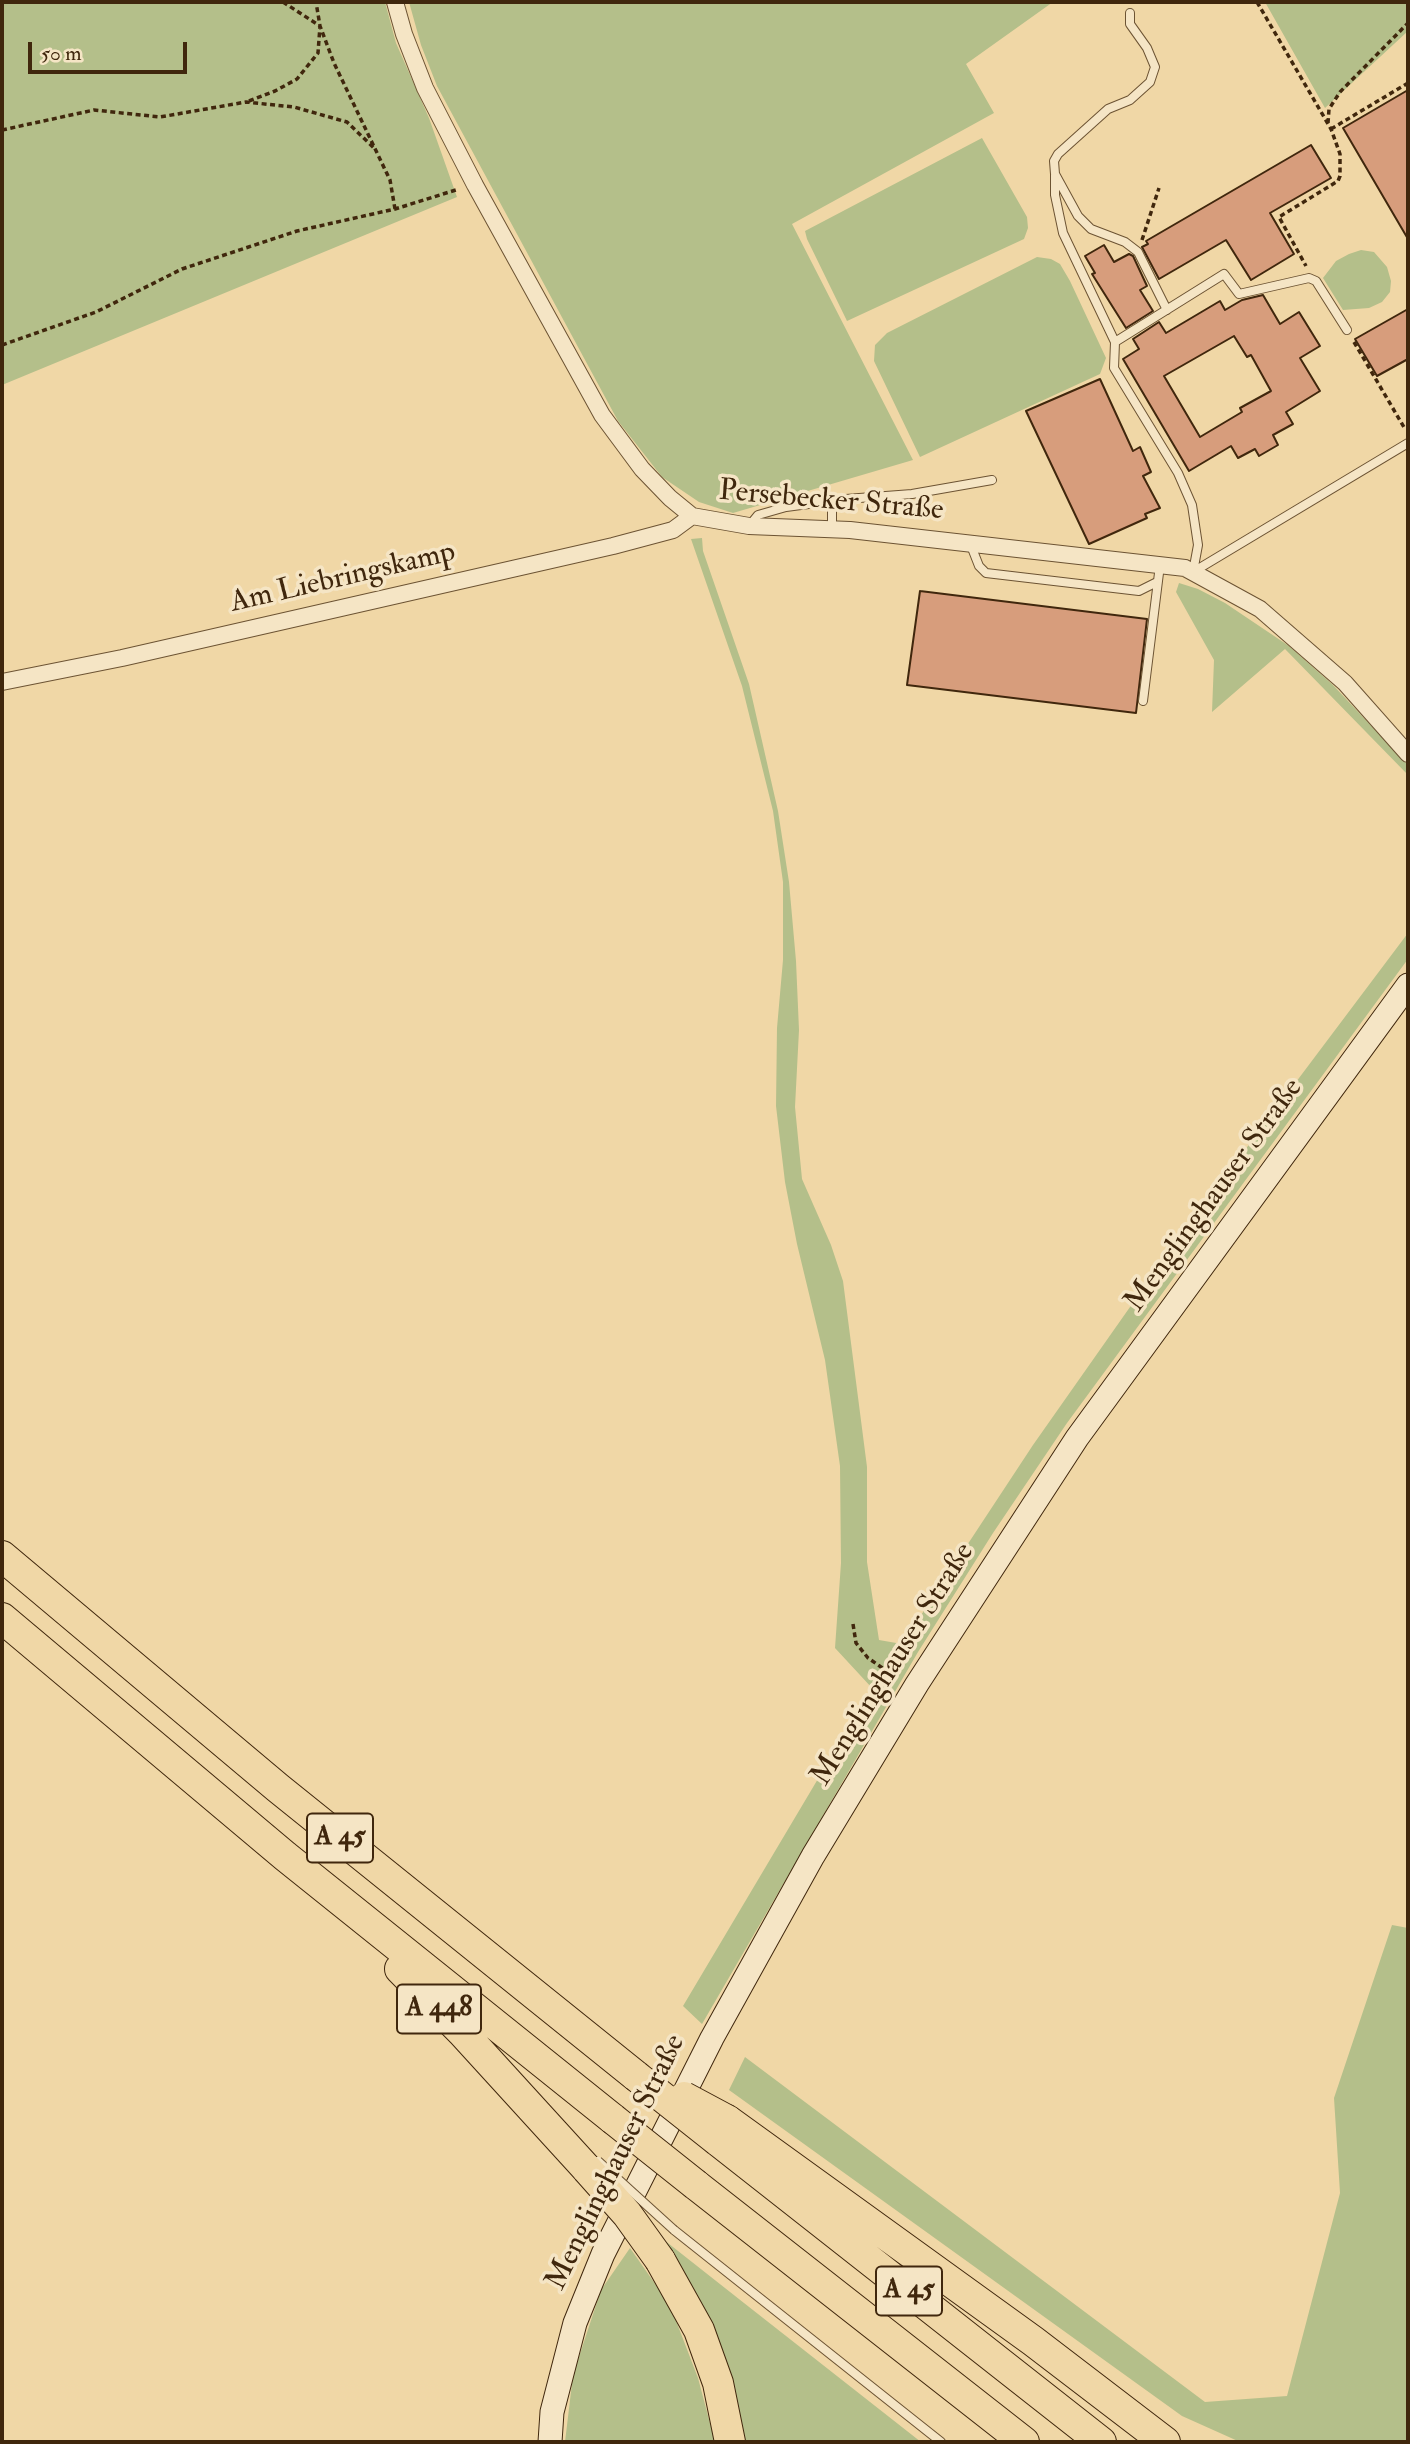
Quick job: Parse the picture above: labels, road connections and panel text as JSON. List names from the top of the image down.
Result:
{
  "streets": {
    "highway": ["A 45", "A 448"],
    "street": ["Persebecker Straße", "Am Liebringskamp", "Menglinghauser Straße"]
  },
  "crossings": [
    ["Persebecker Straße", "Am Liebringskamp"],
    ["A 45", "A 448"]
  ],
  "scale_bar": "50 m"
}
